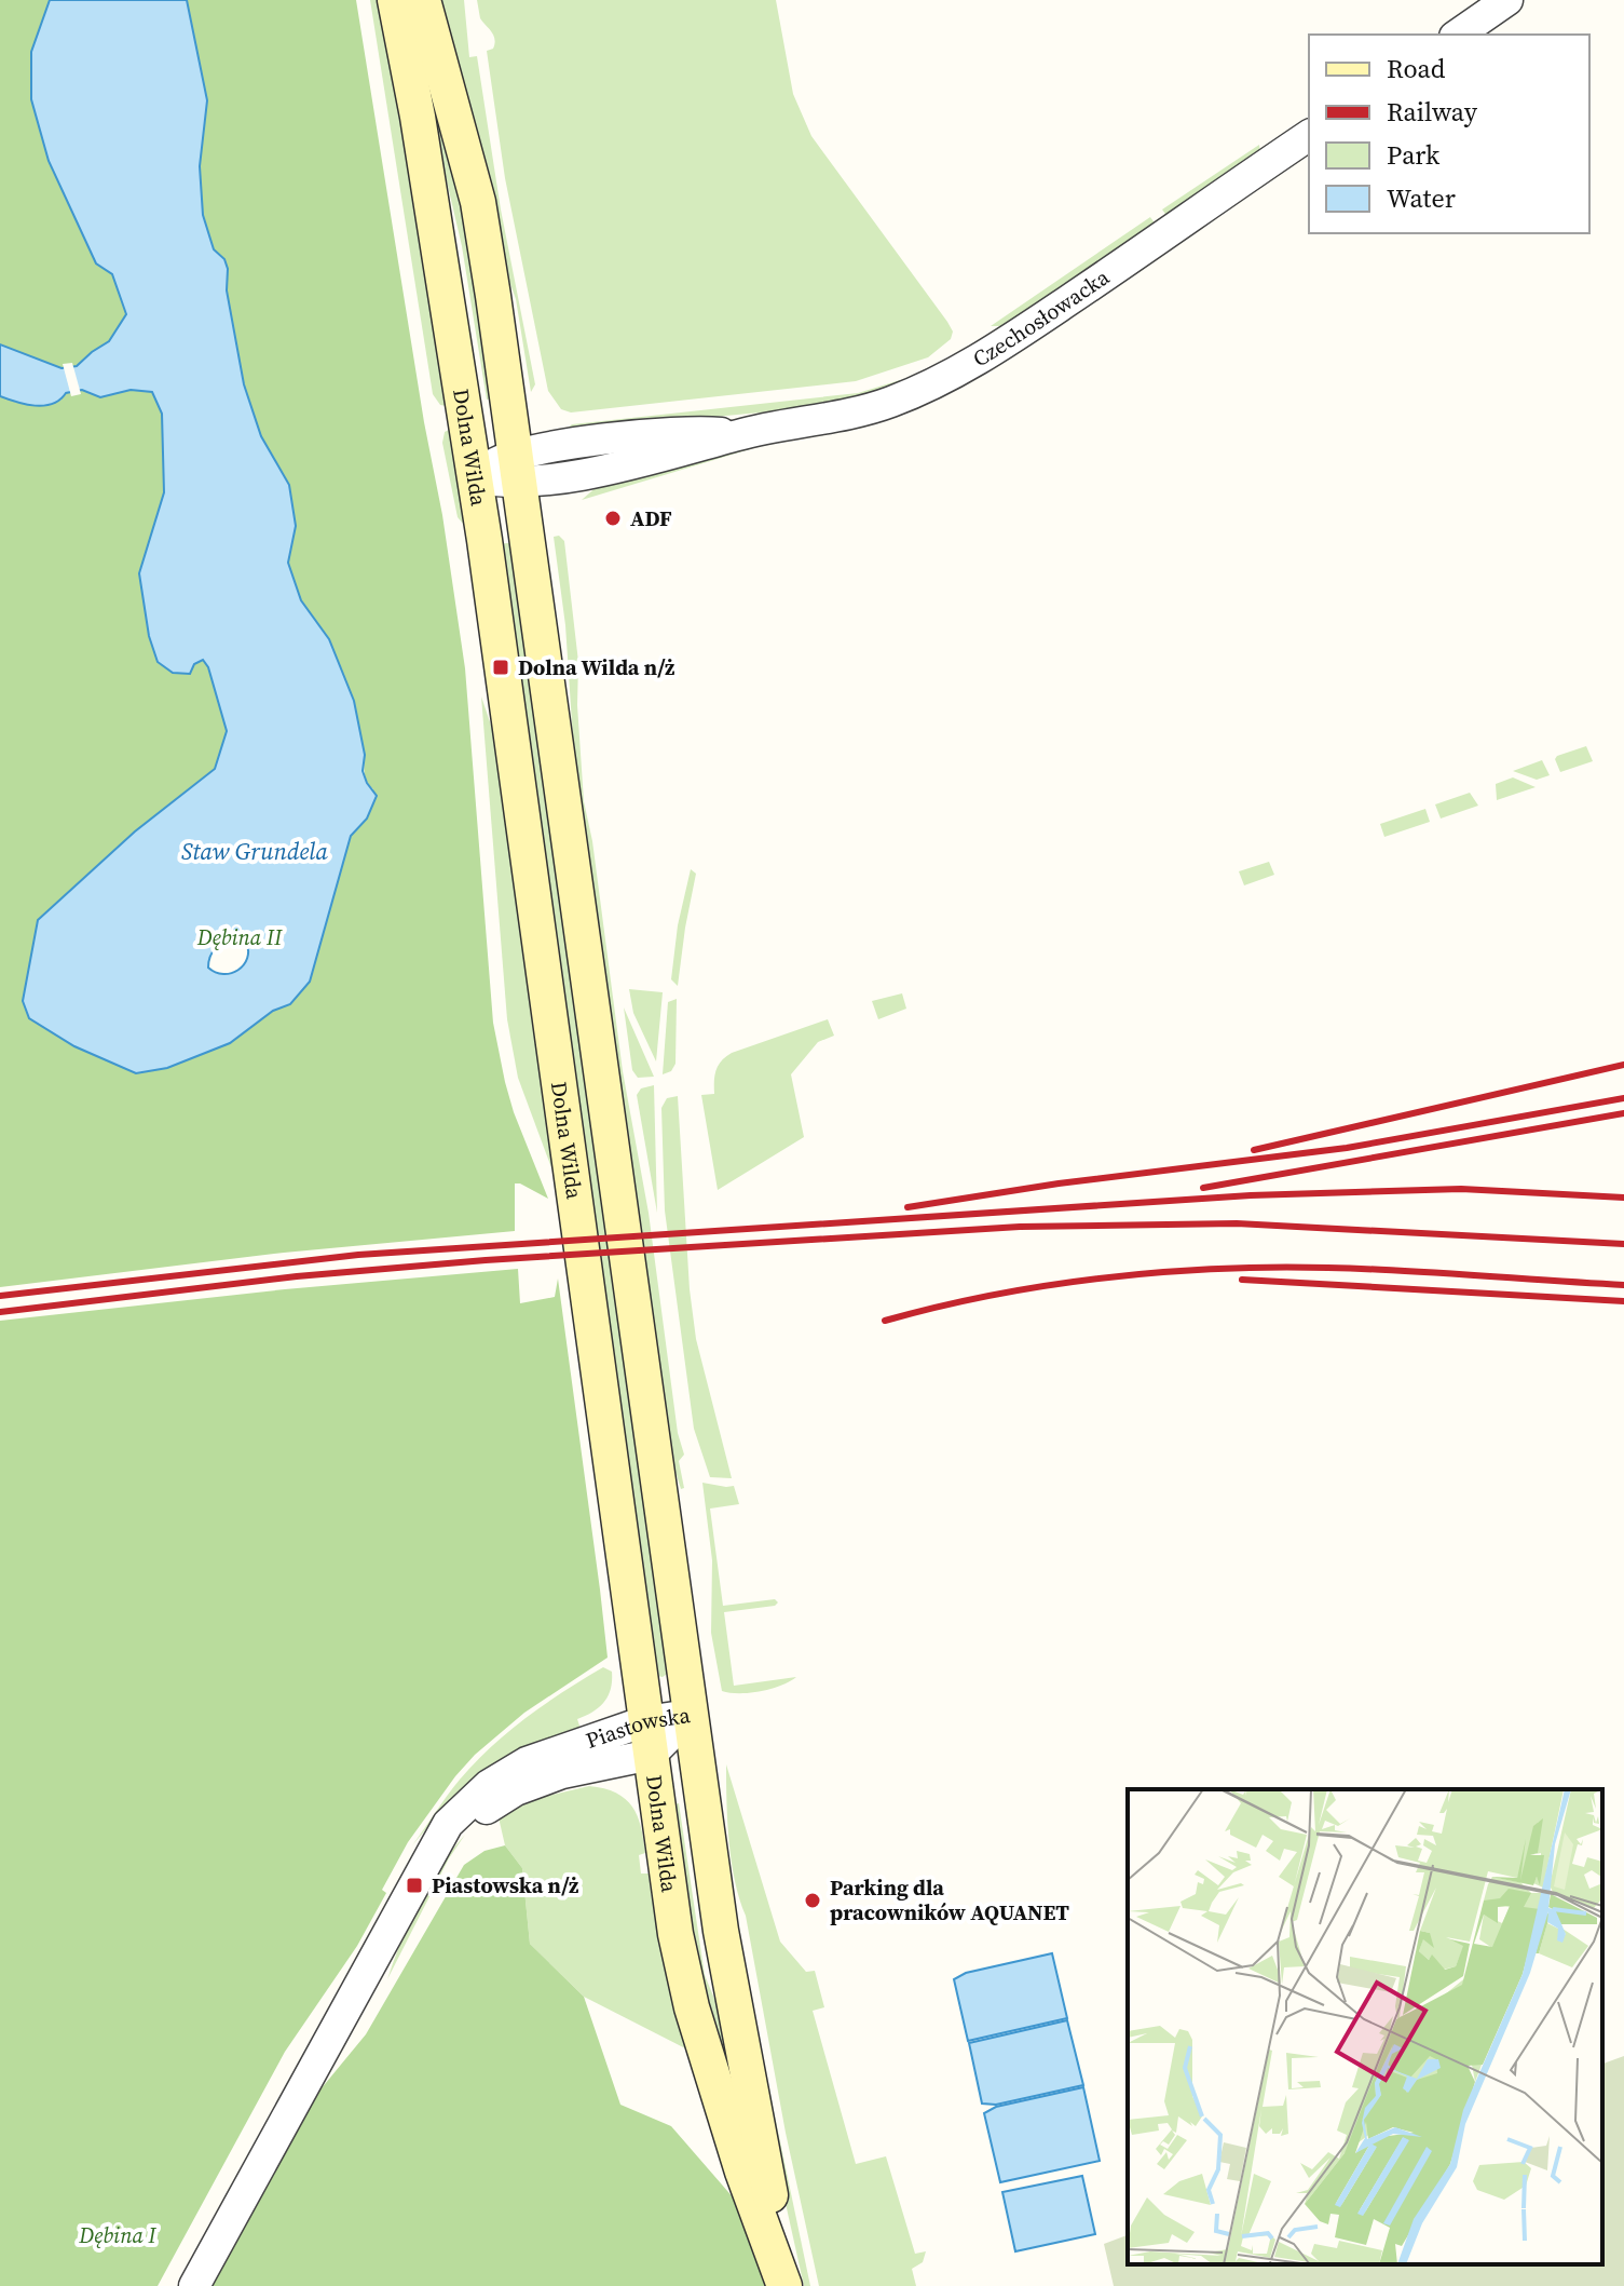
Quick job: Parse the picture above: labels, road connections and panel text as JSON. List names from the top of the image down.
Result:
{
  "streets": {
    "main road": ["Dolna Wilda"],
    "street": ["Czechosłowacka", "Piastowska"]
  },
  "crossings": [
    ["Czechosłowacka", "Dolna Wilda"],
    ["Dolna Wilda", "Piastowska"]
  ],
  "water": ["Staw Grundela"],
  "parks": ["Dębina II", "Dębina I"],
  "places": {
    "other": ["ADF", "Parking dla pracowników AQUANET"],
    "transit": ["Dolna Wilda n/ż", "Piastowska n/ż"]
  },
  "legend": [
    "Road",
    "Railway",
    "Park",
    "Water"
  ]
}
